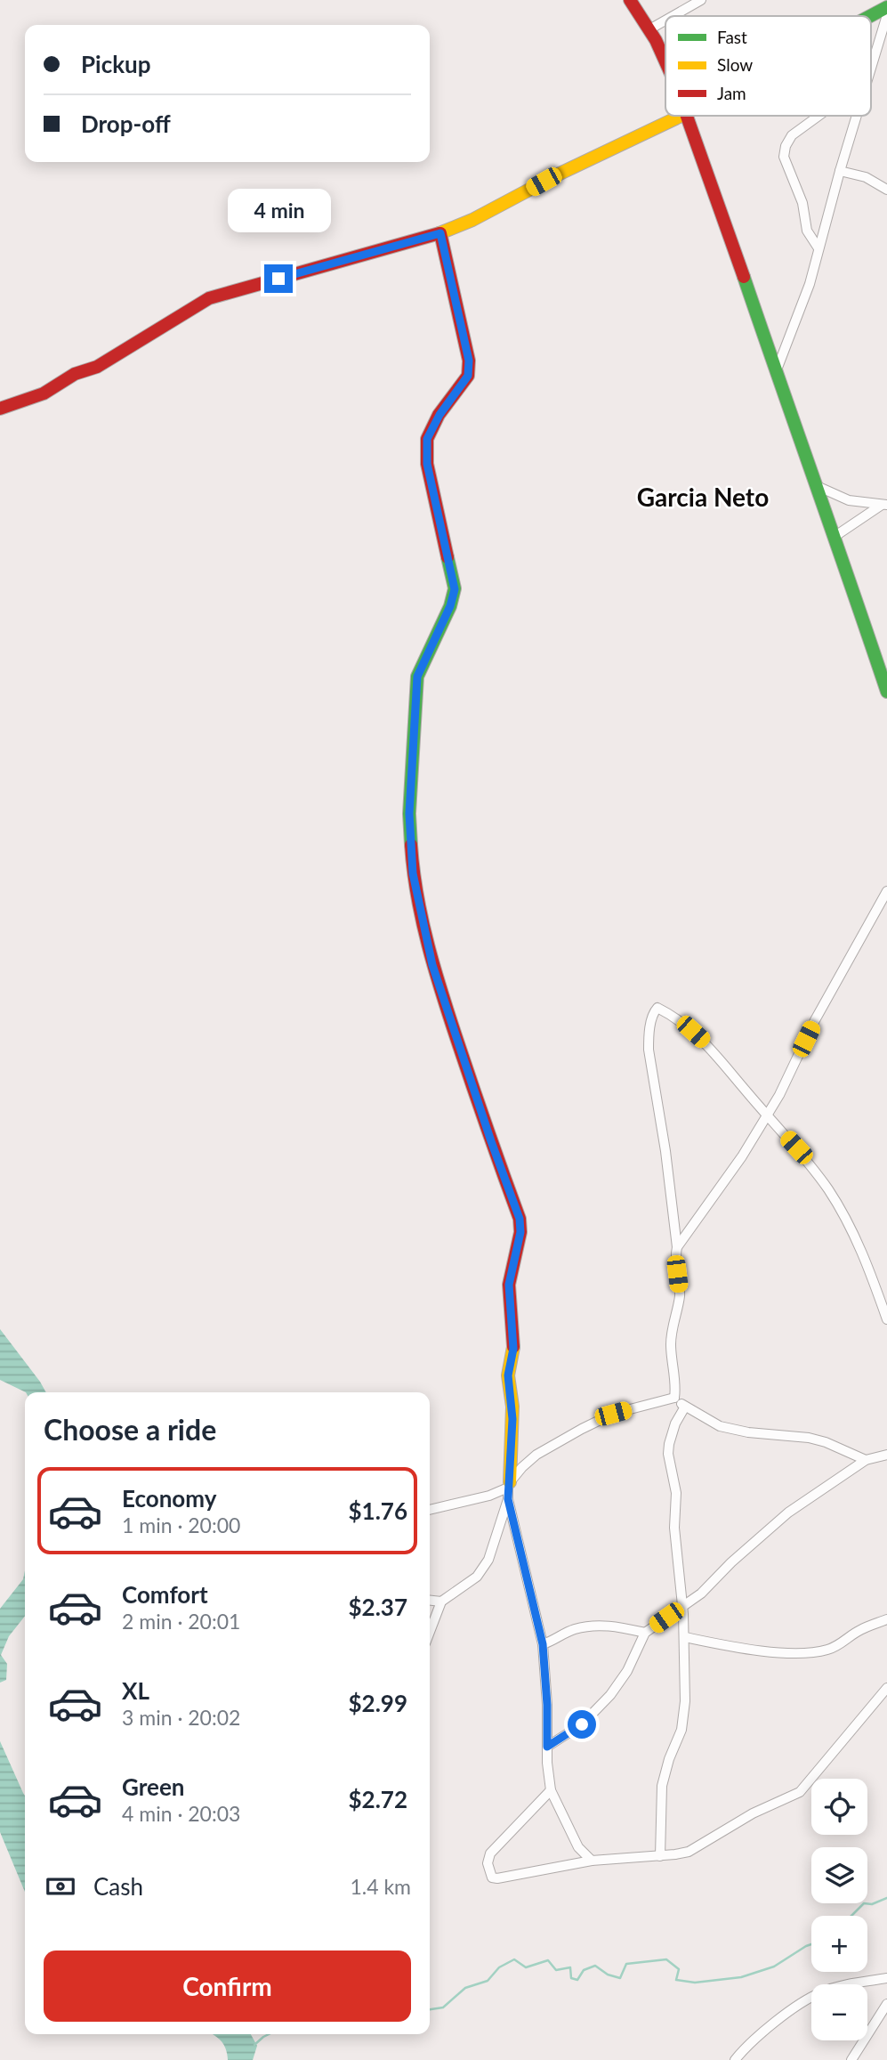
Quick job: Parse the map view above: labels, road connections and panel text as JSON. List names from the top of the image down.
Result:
{
  "districts": ["Garcia Neto"],
  "legend": ["Fast", "Slow", "Jam"],
  "page": {
    "banner": ["Pickup", "Drop-off"],
    "bubble": "4 min",
    "heading": "Choose a ride",
    "list": [
      {
        "name": "Economy",
        "note": "1 min · 20:00",
        "value": "$1.76"
      },
      {
        "name": "Comfort",
        "note": "2 min · 20:01",
        "value": "$2.37"
      },
      {
        "name": "XL",
        "note": "3 min · 20:02",
        "value": "$2.99"
      },
      {
        "name": "Green",
        "note": "4 min · 20:03",
        "value": "$2.72"
      }
    ],
    "map_buttons": ["+", "−"],
    "pay": ["Cash", "1.4 km"],
    "buttons": "Confirm"
  }
}
